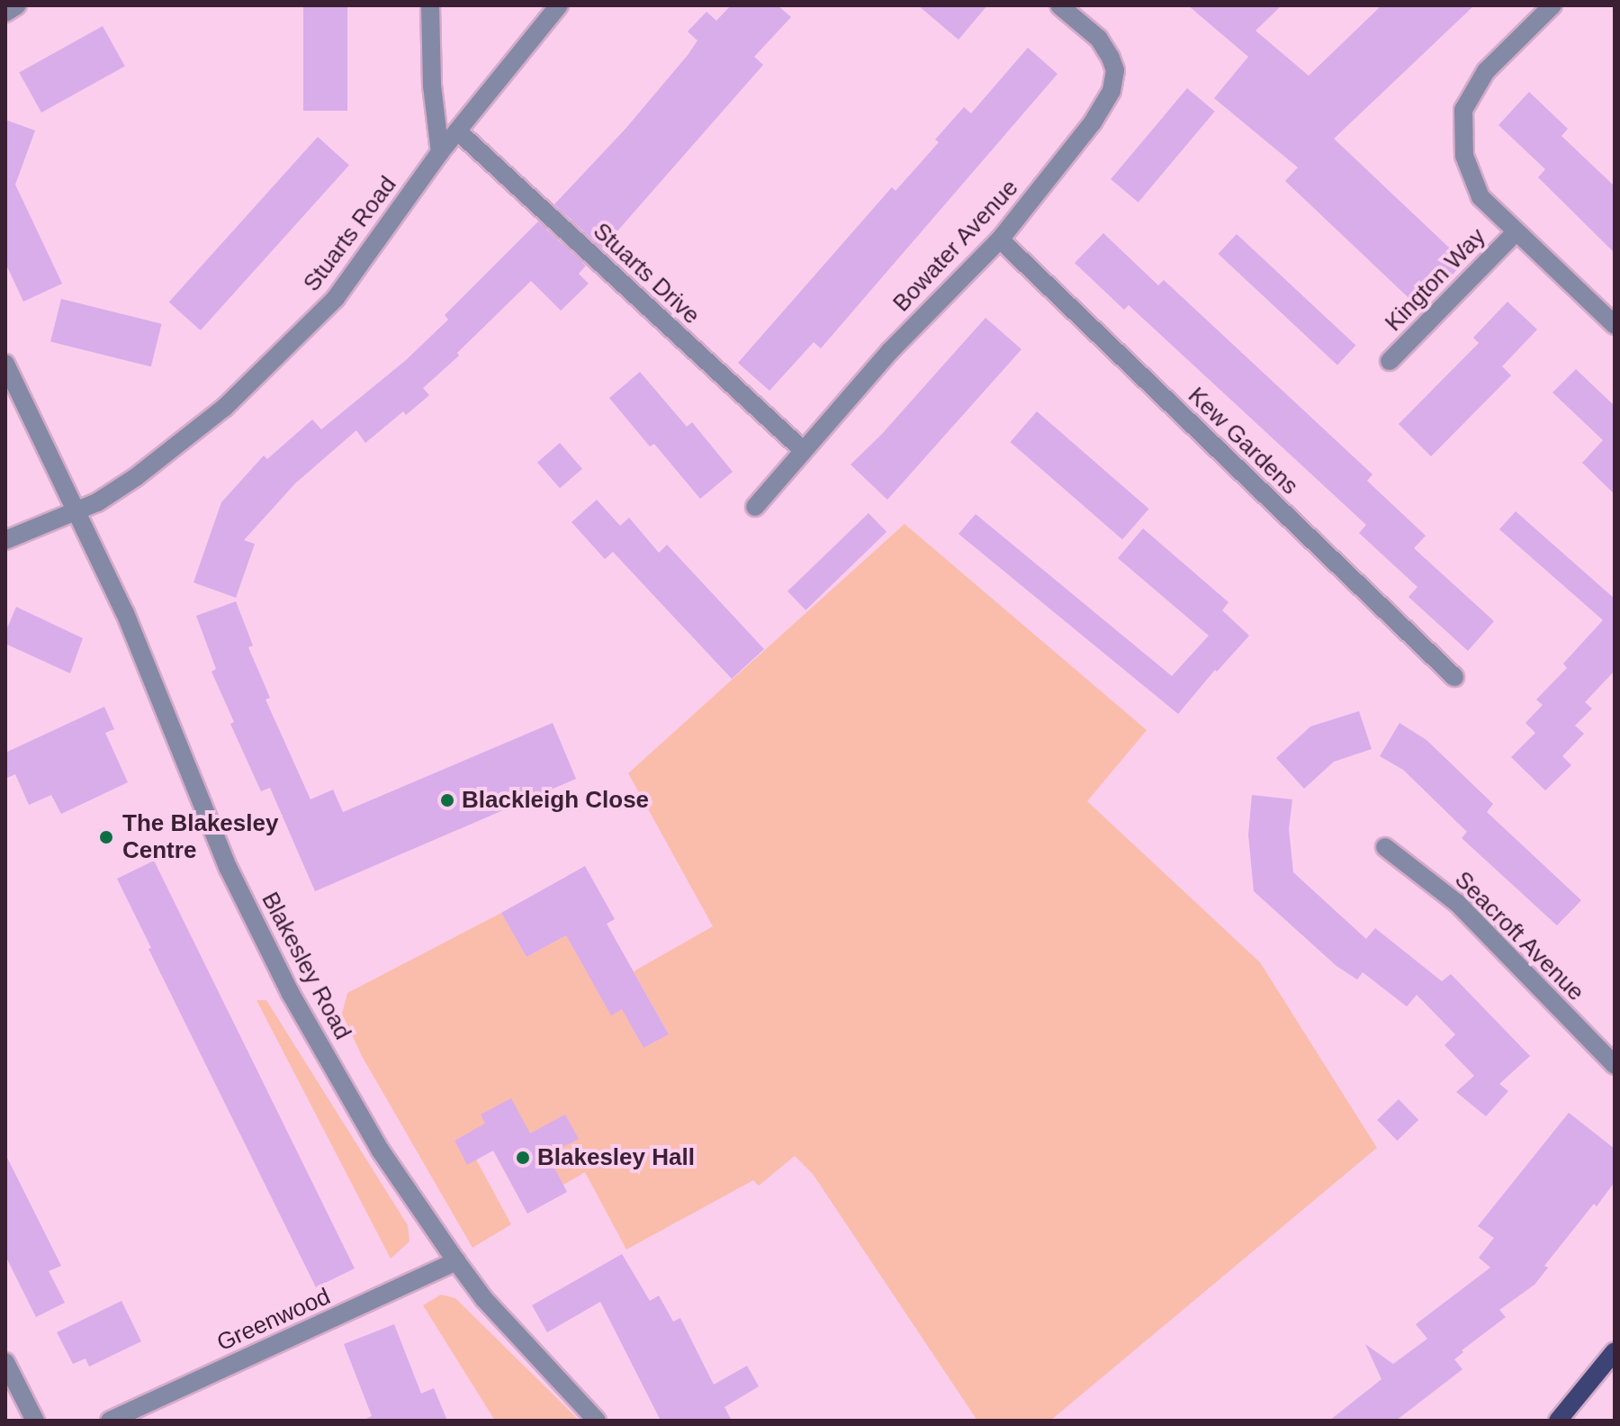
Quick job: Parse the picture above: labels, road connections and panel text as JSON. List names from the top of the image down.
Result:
{
  "streets": {
    "street": [
      "Stuarts Road",
      "Bowater Avenue",
      "Stuarts Drive",
      "Kington Way",
      "Kew Gardens",
      "Seacroft Avenue",
      "Blakesley Road",
      "Greenwood"
    ]
  },
  "crossings": [
    ["Stuarts Road", "Stuarts Drive"],
    ["Stuarts Road", "Blakesley Road"],
    ["Bowater Avenue", "Stuarts Drive"],
    ["Bowater Avenue", "Kew Gardens"],
    ["Blakesley Road", "Greenwood"]
  ],
  "places": ["Blackleigh Close", "The Blakesley Centre", "Blakesley Hall"]
}
